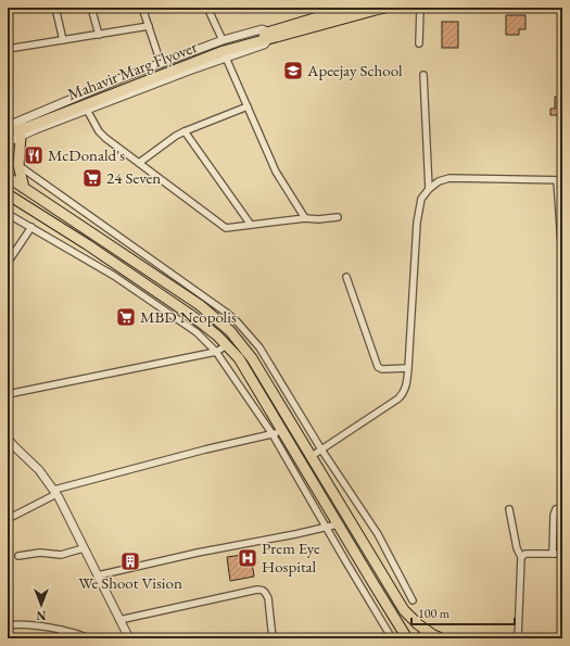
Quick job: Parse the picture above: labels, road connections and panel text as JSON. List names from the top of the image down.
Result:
{
  "streets": {
    "main road": ["Mahavir Marg Flyover"]
  },
  "places": {
    "school or university": ["Apeejay School"],
    "restaurant": ["McDonald's"],
    "supermarket": ["24 Seven", "MBD Neopolis"],
    "hospital": ["Prem Eye Hospital"],
    "building": ["We Shoot Vision"]
  },
  "scale_bar": "100 m",
  "north": "bottom"
}
